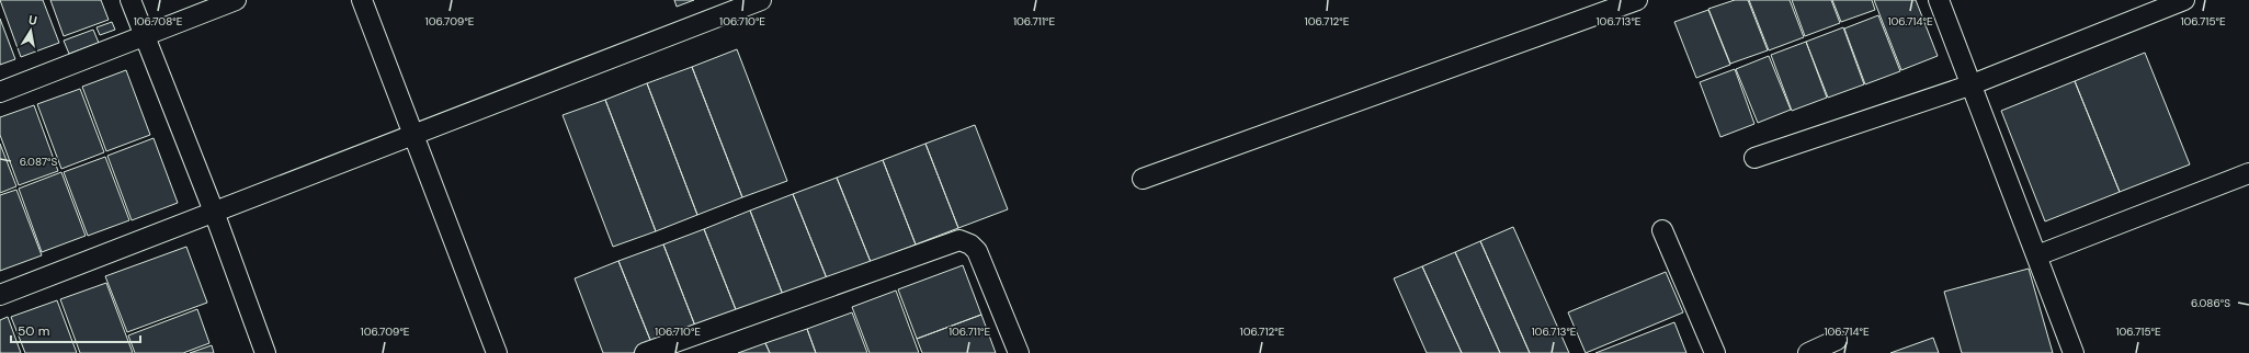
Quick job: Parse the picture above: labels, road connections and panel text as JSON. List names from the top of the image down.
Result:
{
  "scale_bar": "50 m",
  "north": "top",
  "coordinates": [
    "106.708°E",
    "106.709°E",
    "106.710°E",
    "106.711°E",
    "106.712°E",
    "106.713°E",
    "106.714°E",
    "106.715°E",
    "6.087°S",
    "6.086°S"
  ]
}
